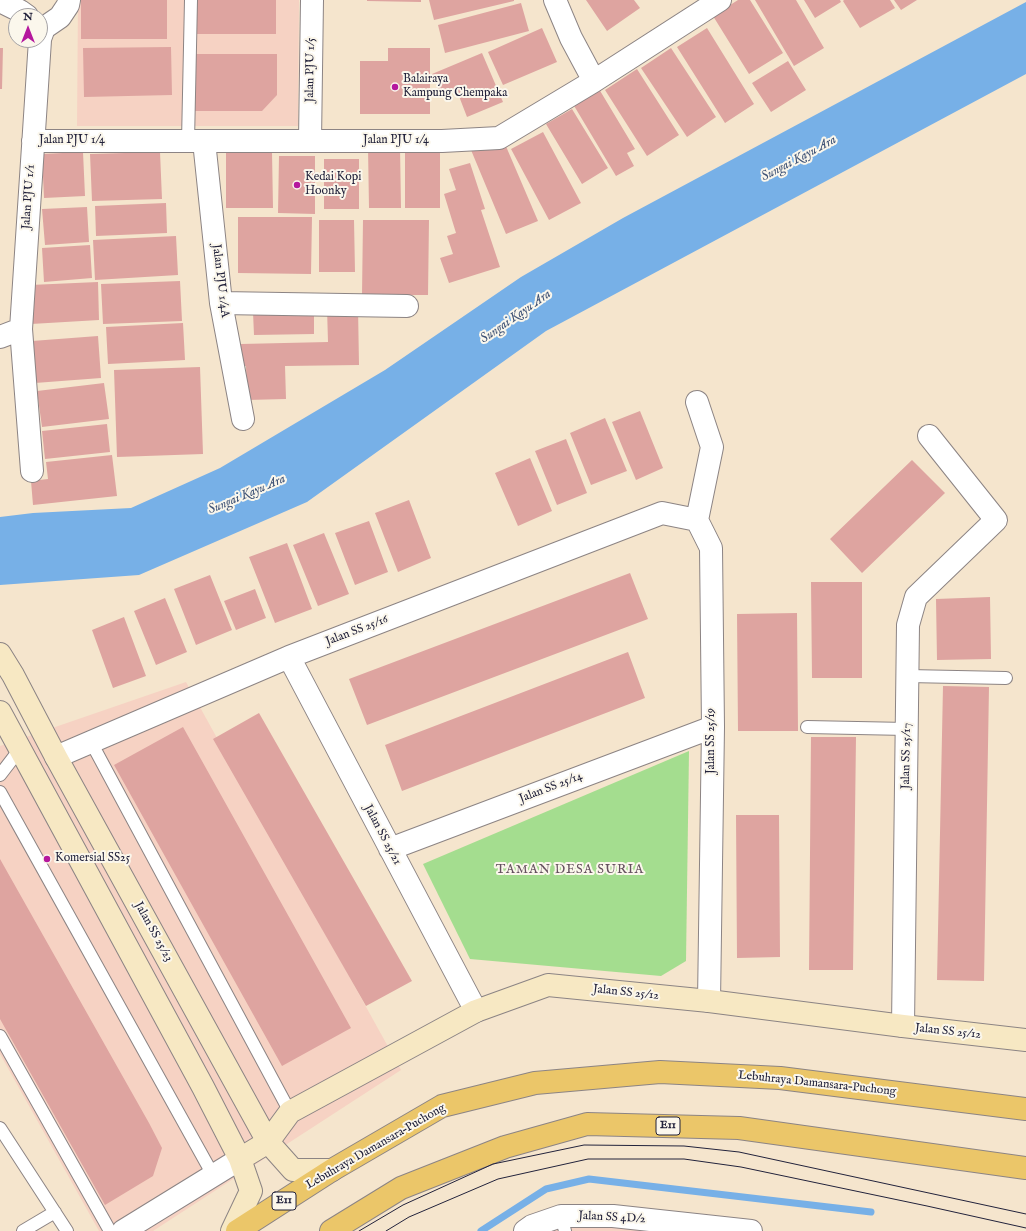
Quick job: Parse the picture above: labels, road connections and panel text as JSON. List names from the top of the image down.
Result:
{
  "streets": {
    "highway": ["Lebuhraya Damansara–Puchong", "E11"],
    "main road": ["Jalan SS 25/23", "Jalan SS 25/12"],
    "street": [
      "Jalan PJU 1/5",
      "Jalan PJU 1/4",
      "Jalan PJU 1/1",
      "Jalan PJU 1/4A",
      "Jalan SS 25/16",
      "Jalan SS 25/19",
      "Jalan SS 25/17",
      "Jalan SS 25/14",
      "Jalan SS 25/21",
      "Jalan SS 4D/2"
    ]
  },
  "crossings": [
    ["Jalan PJU 1/5", "Jalan PJU 1/4"],
    ["Jalan PJU 1/4", "Jalan PJU 1/1"],
    ["Jalan PJU 1/4", "Jalan PJU 1/4A"],
    ["Jalan SS 25/16", "Jalan SS 25/19"],
    ["Jalan SS 25/16", "Jalan SS 25/21"],
    ["Jalan SS 25/16", "Jalan SS 25/23"],
    ["Jalan SS 25/19", "Jalan SS 25/14"],
    ["Jalan SS 25/19", "Jalan SS 25/12"],
    ["Jalan SS 25/17", "Jalan SS 25/12"],
    ["Jalan SS 25/14", "Jalan SS 25/21"],
    ["Jalan SS 25/21", "Jalan SS 25/12"],
    ["Jalan SS 25/23", "Jalan SS 25/12"],
    ["Jalan SS 25/23", "Lebuhraya Damansara–Puchong"]
  ],
  "districts": ["TAMAN DESA SURIA"],
  "water": ["Sungai Kayu Ara"],
  "places": ["Balairaya Kampung Chempaka", "Kedai Kopi Hoonky", "Komersial SS25"],
  "north": "top"
}
